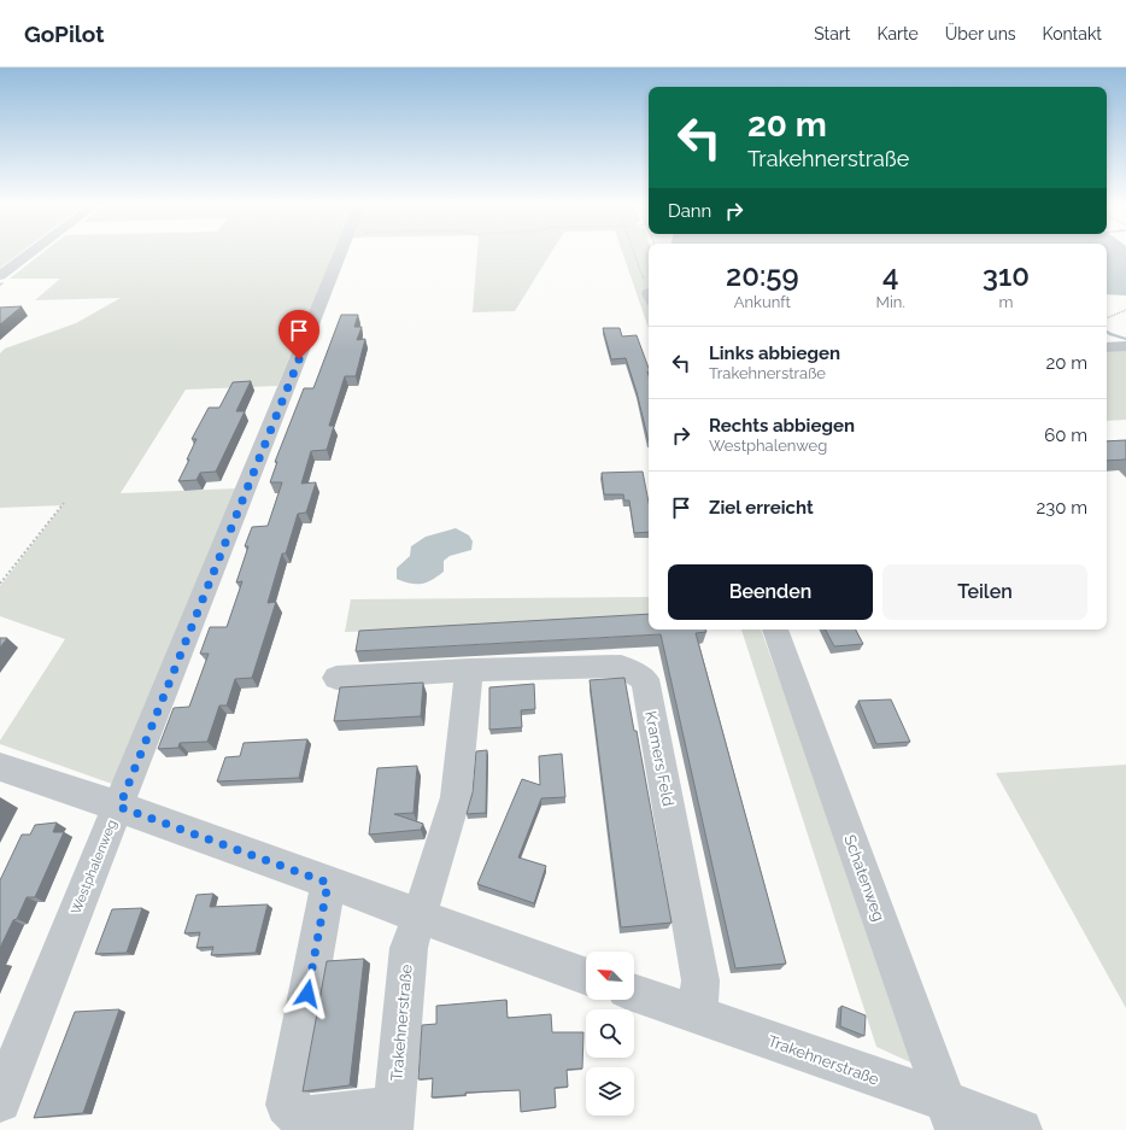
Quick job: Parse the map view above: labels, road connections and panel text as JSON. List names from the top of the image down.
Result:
{
  "streets": {
    "street": [
      "Kramers Feld",
      "Westphalenweg",
      "Schatenweg",
      "Trakehnerstraße"
    ]
  },
  "crossings": [
    ["Kramers Feld", "Trakehnerstraße"],
    ["Schatenweg", "Trakehnerstraße"]
  ],
  "north": "top left",
  "page": {
    "header": "GoPilot",
    "nav": [
      "Start",
      "Karte",
      "Über uns",
      "Kontakt"
    ],
    "turn": ["20 m", "Trakehnerstraße"],
    "then": "Dann",
    "eta": [
      "20:59",
      "Ankunft",
      "4",
      "Min.",
      "310",
      "m"
    ],
    "list": [
      {
        "name": "Links abbiegen",
        "note": "Trakehnerstraße",
        "value": "20 m"
      },
      {
        "name": "Rechts abbiegen",
        "note": "Westphalenweg",
        "value": "60 m"
      },
      {
        "name": "Ziel erreicht",
        "value": "230 m"
      }
    ],
    "buttons": ["Beenden", "Teilen"]
  }
}
